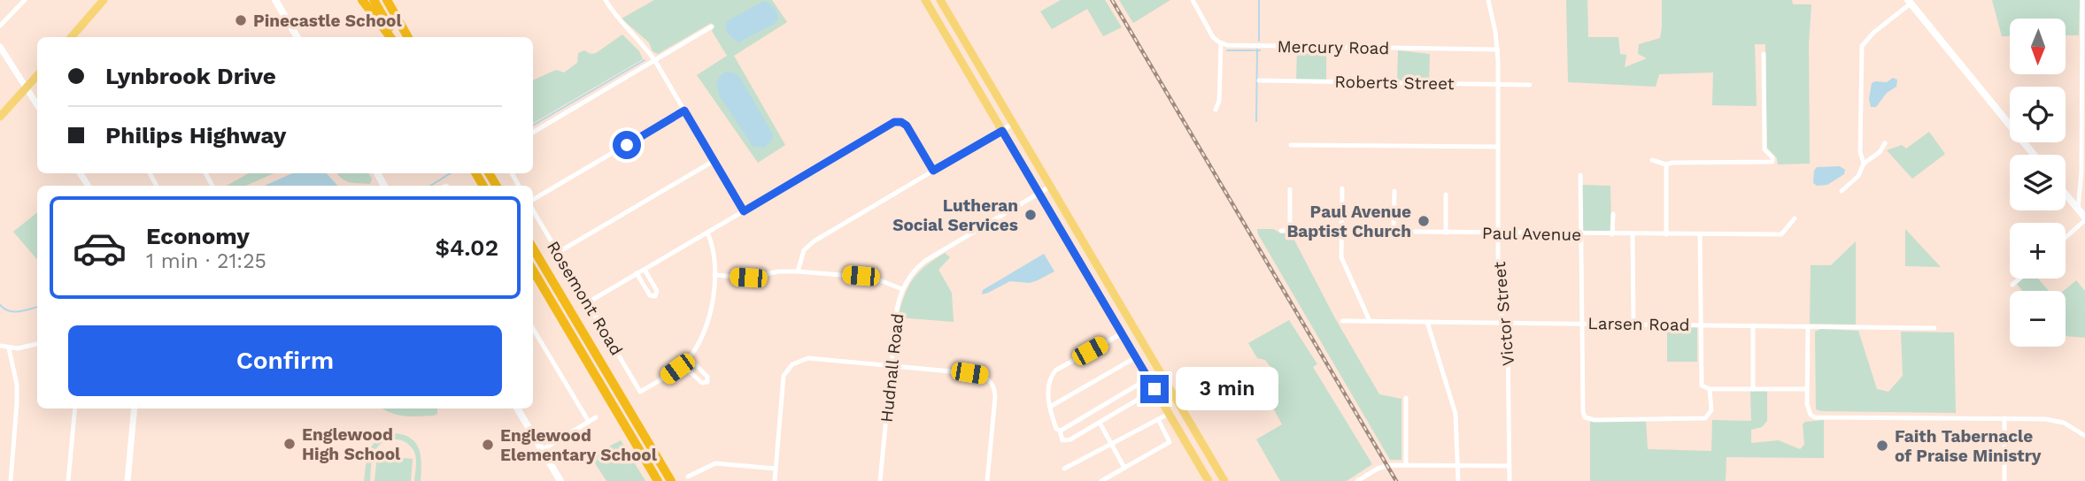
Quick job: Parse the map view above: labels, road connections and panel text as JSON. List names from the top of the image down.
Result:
{
  "streets": {
    "street": [
      "Mercury Road",
      "Roberts Street",
      "Paul Avenue",
      "Rosemont Road",
      "Victor Street",
      "Larsen Road",
      "Hudnall Road"
    ]
  },
  "crossings": [
    ["Mercury Road", "Victor Street"],
    ["Roberts Street", "Victor Street"],
    ["Paul Avenue", "Victor Street"],
    ["Victor Street", "Larsen Road"]
  ],
  "places": [
    "Pinecastle School",
    "Lutheran Social Services",
    "Paul Avenue Baptist Church",
    "Englewood High School",
    "Englewood Elementary School",
    "Faith Tabernacle of Praise Ministry"
  ],
  "north": "bottom",
  "page": {
    "map_buttons": ["+", "−"],
    "banner": ["Lynbrook Drive", "Philips Highway"],
    "list": [
      {
        "name": "Economy",
        "note": "1 min · 21:25",
        "value": "$4.02"
      }
    ],
    "buttons": "Confirm",
    "bubble": "3 min"
  }
}
